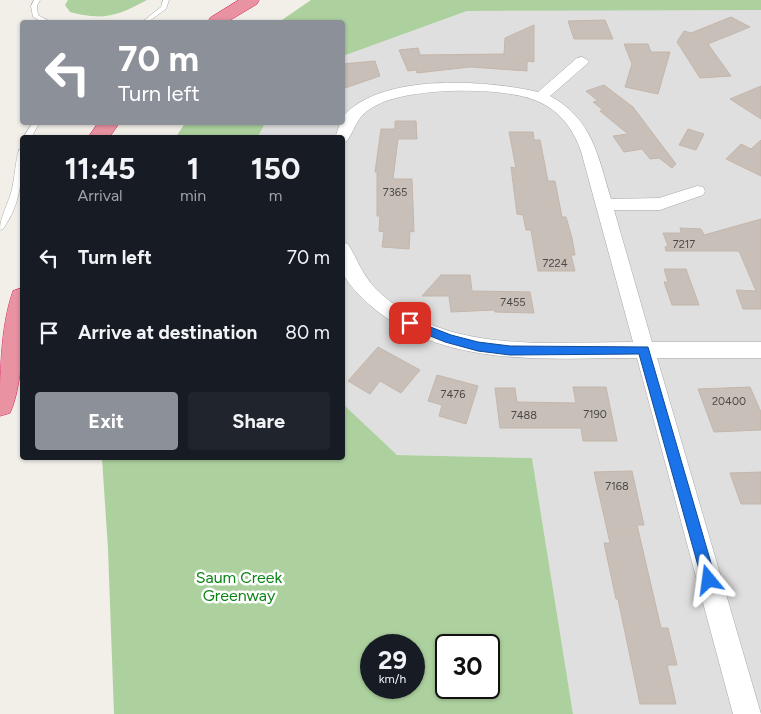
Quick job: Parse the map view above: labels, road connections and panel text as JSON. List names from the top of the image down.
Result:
{
  "parks": ["Saum Creek Greenway"],
  "house_numbers": [
    "7365",
    "7217",
    "7224",
    "7455",
    "7476",
    "20400",
    "7190",
    "7488",
    "7168"
  ],
  "page": {
    "turn": ["70 m", "Turn left"],
    "eta": [
      "11:45",
      "Arrival",
      "1",
      "min",
      "150",
      "m"
    ],
    "list": [
      {
        "name": "Turn left",
        "value": "70 m"
      },
      {
        "name": "Arrive at destination",
        "value": "80 m"
      }
    ],
    "buttons": ["Exit", "Share"],
    "speed": "29 km/h",
    "limit": "30"
  }
}
